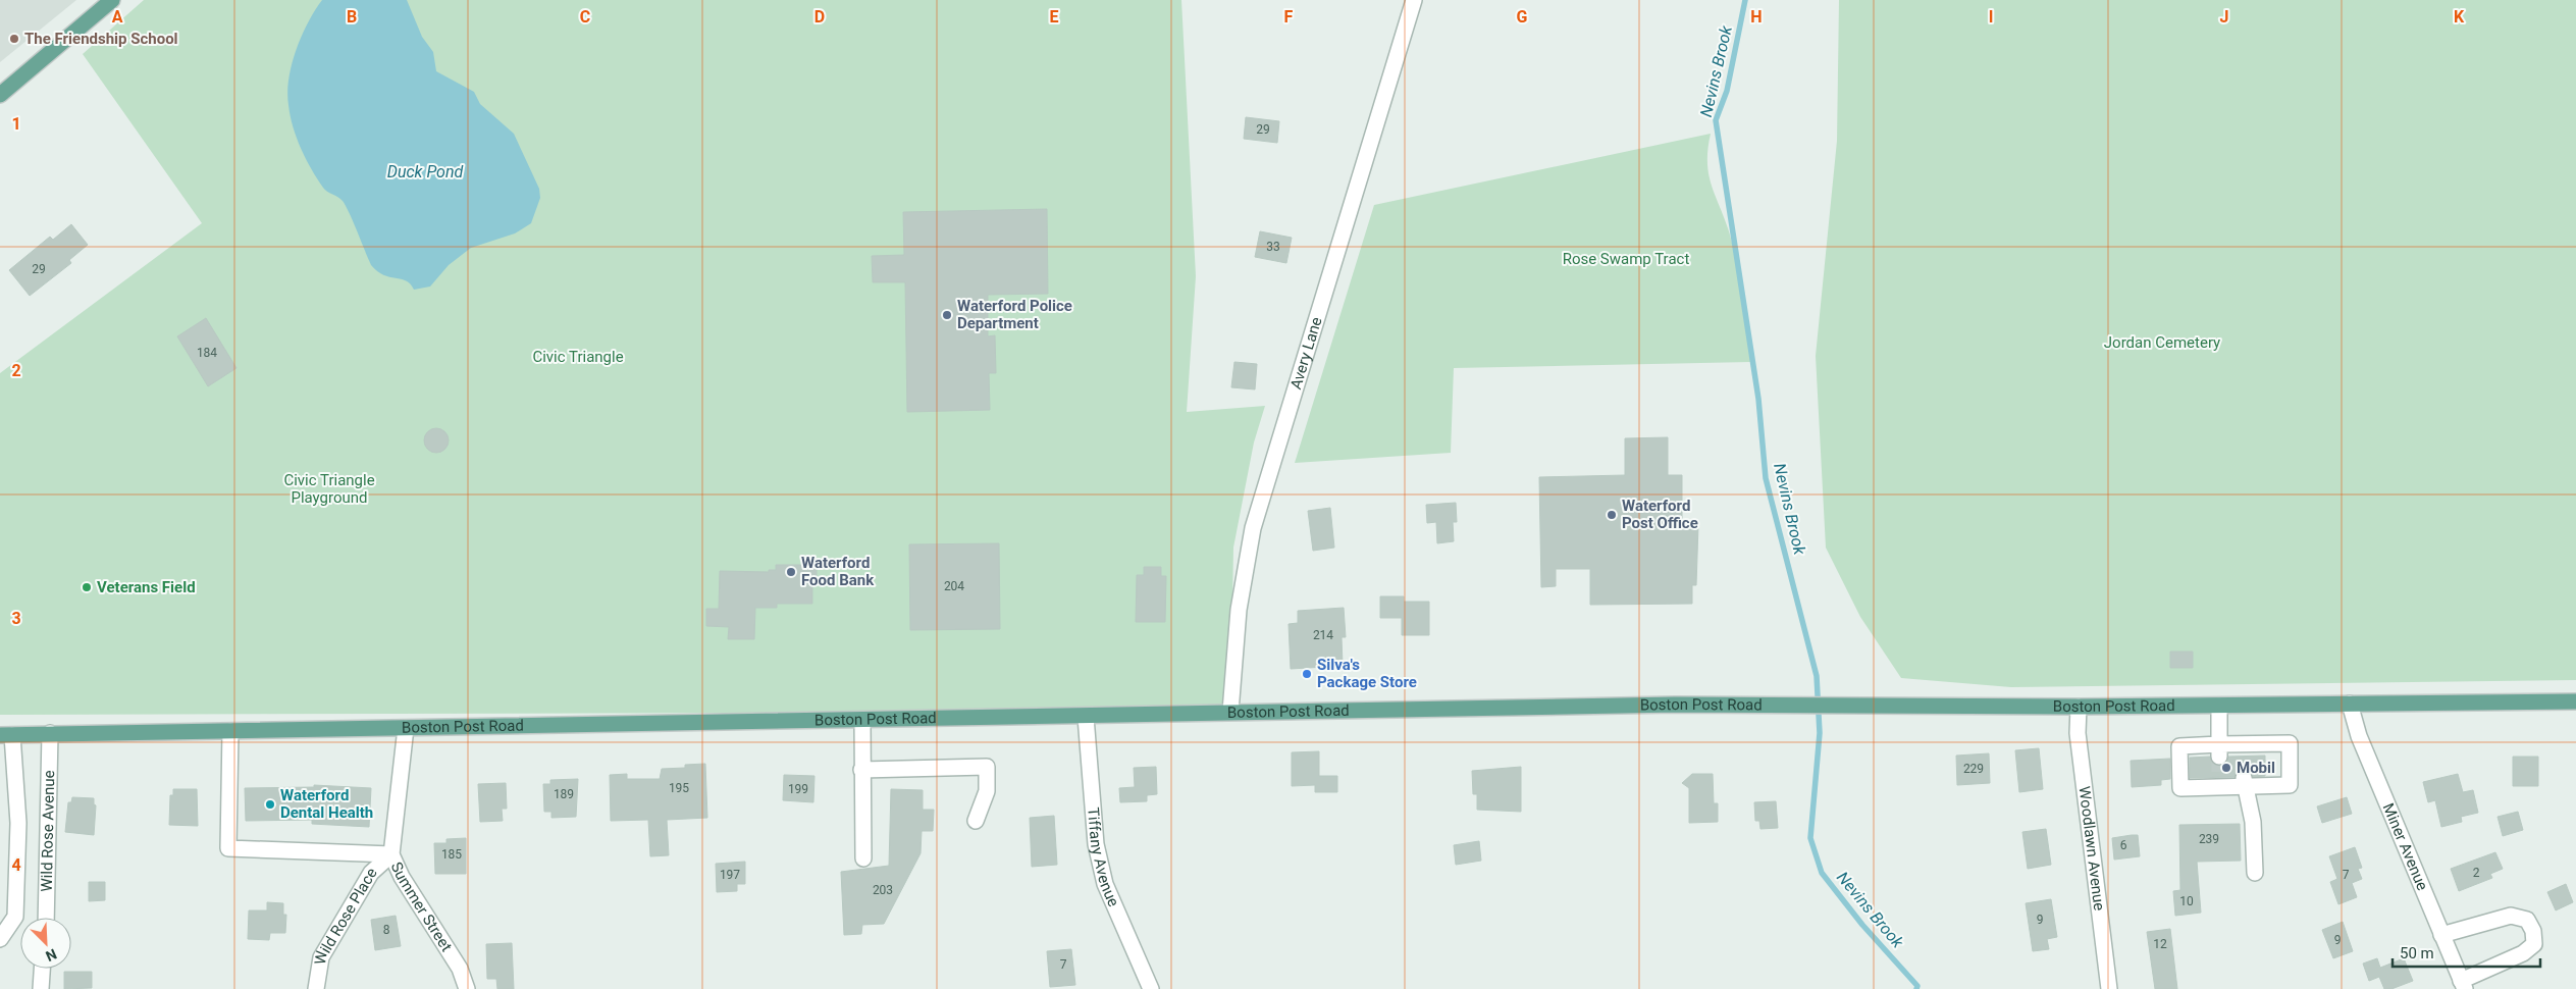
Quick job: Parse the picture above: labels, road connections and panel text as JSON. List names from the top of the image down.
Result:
{
  "streets": {
    "main road": ["Boston Post Road"],
    "street": [
      "Avery Lane",
      "Wild Rose Avenue",
      "Miner Avenue",
      "Woodlawn Avenue",
      "Tiffany Avenue",
      "Summer Street",
      "Wild Rose Place"
    ]
  },
  "crossings": [
    ["Avery Lane", "Boston Post Road"],
    ["Boston Post Road", "Wild Rose Avenue"],
    ["Boston Post Road", "Miner Avenue"],
    ["Boston Post Road", "Woodlawn Avenue"],
    ["Boston Post Road", "Tiffany Avenue"],
    ["Boston Post Road", "Summer Street"],
    ["Summer Street", "Wild Rose Place"]
  ],
  "water": ["Nevins Brook", "Duck Pond"],
  "parks": [
    "Rose Swamp Tract",
    "Jordan Cemetery",
    "Civic Triangle",
    "Civic Triangle Playground"
  ],
  "places": [
    "The Friendship School",
    "Waterford Police Department",
    "Waterford Post Office",
    "Waterford Food Bank",
    "Veterans Field",
    "Silva's Package Store",
    "Mobil",
    "Waterford Dental Health"
  ],
  "house_numbers": [
    "29",
    "33",
    "29",
    "184",
    "204",
    "214",
    "229",
    "195",
    "199",
    "189",
    "239",
    "6",
    "185",
    "2",
    "197",
    "7",
    "203",
    "10",
    "9",
    "8",
    "9",
    "12",
    "7"
  ],
  "scale_bar": "50 m",
  "north": "bottom right",
  "grid": {
    "columns": [
      "A",
      "B",
      "C",
      "D",
      "E",
      "F",
      "G",
      "H",
      "I",
      "J",
      "K"
    ],
    "rows": [
      "1",
      "2",
      "3",
      "4"
    ]
  }
}
